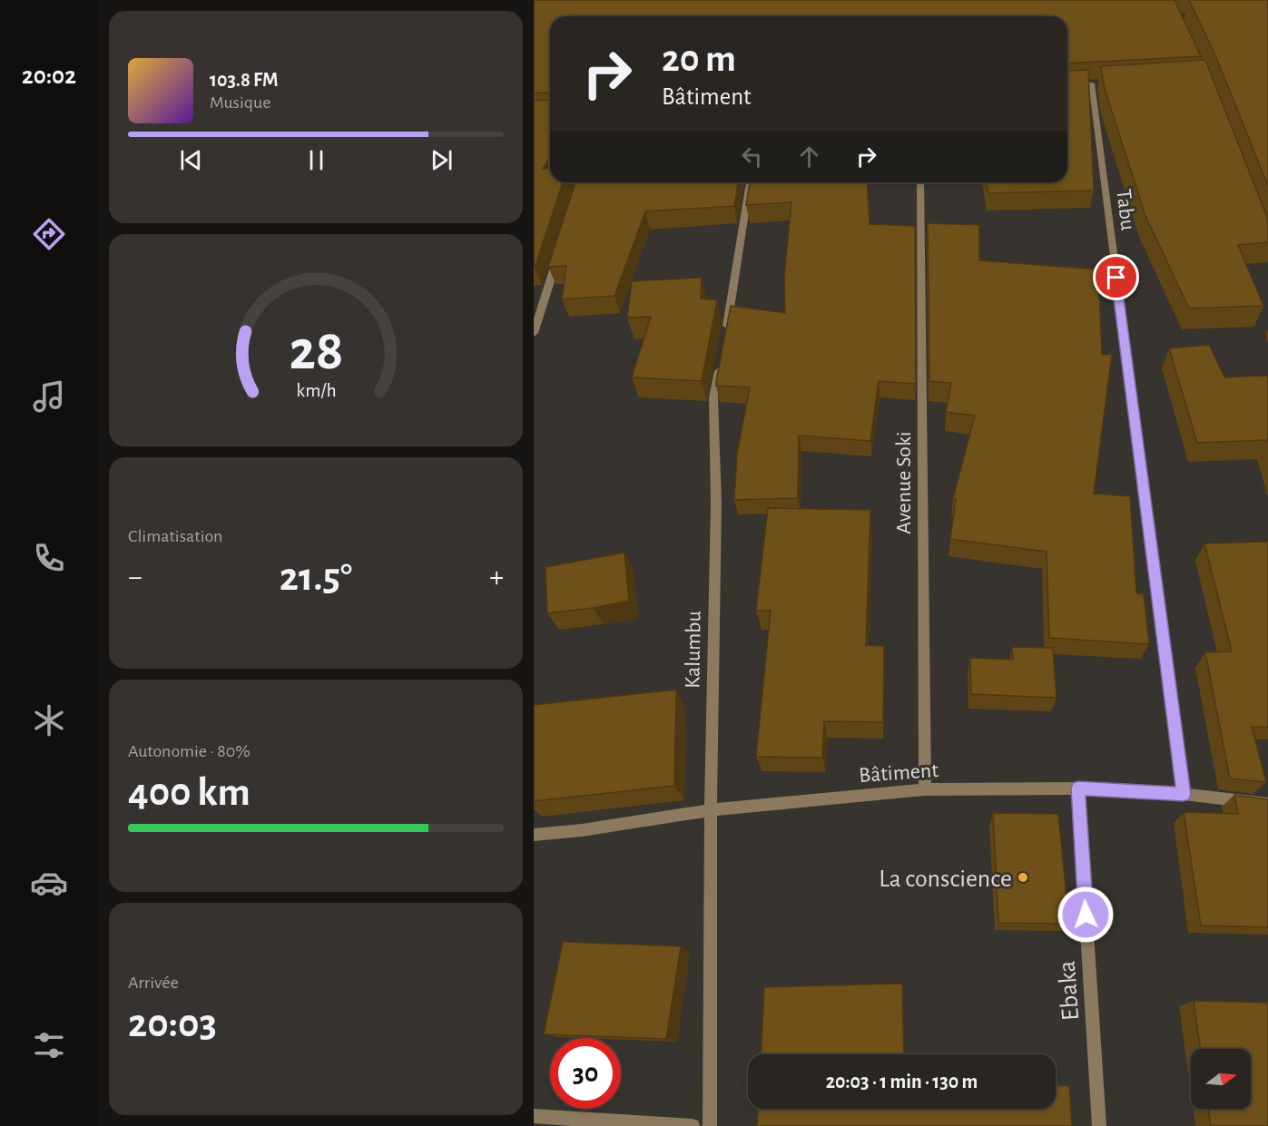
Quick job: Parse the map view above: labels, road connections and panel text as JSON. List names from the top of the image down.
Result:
{
  "streets": {
    "street": [
      "Tabu",
      "Avenue Soki",
      "Kalumbu",
      "Bâtiment",
      "Ebaka"
    ]
  },
  "crossings": [
    ["Tabu", "Bâtiment"],
    ["Avenue Soki", "Bâtiment"],
    ["Kalumbu", "Bâtiment"],
    ["Bâtiment", "Ebaka"]
  ],
  "places": ["La conscience"],
  "north": "right",
  "page": {
    "tabs": "20:02",
    "turn": ["20 m", "Bâtiment"],
    "song": ["103.8 FM", "Musique"],
    "tile": [
      "Climatisation",
      ["Autonomie · 80%", "400 km"],
      ["Arrivée", "20:03"]
    ],
    "heat": ["−", "21.5°", "+"],
    "limit": "30",
    "trip": "20:03 · 1 min · 130 m",
    "gauge": ["28", "km/h"]
  }
}
